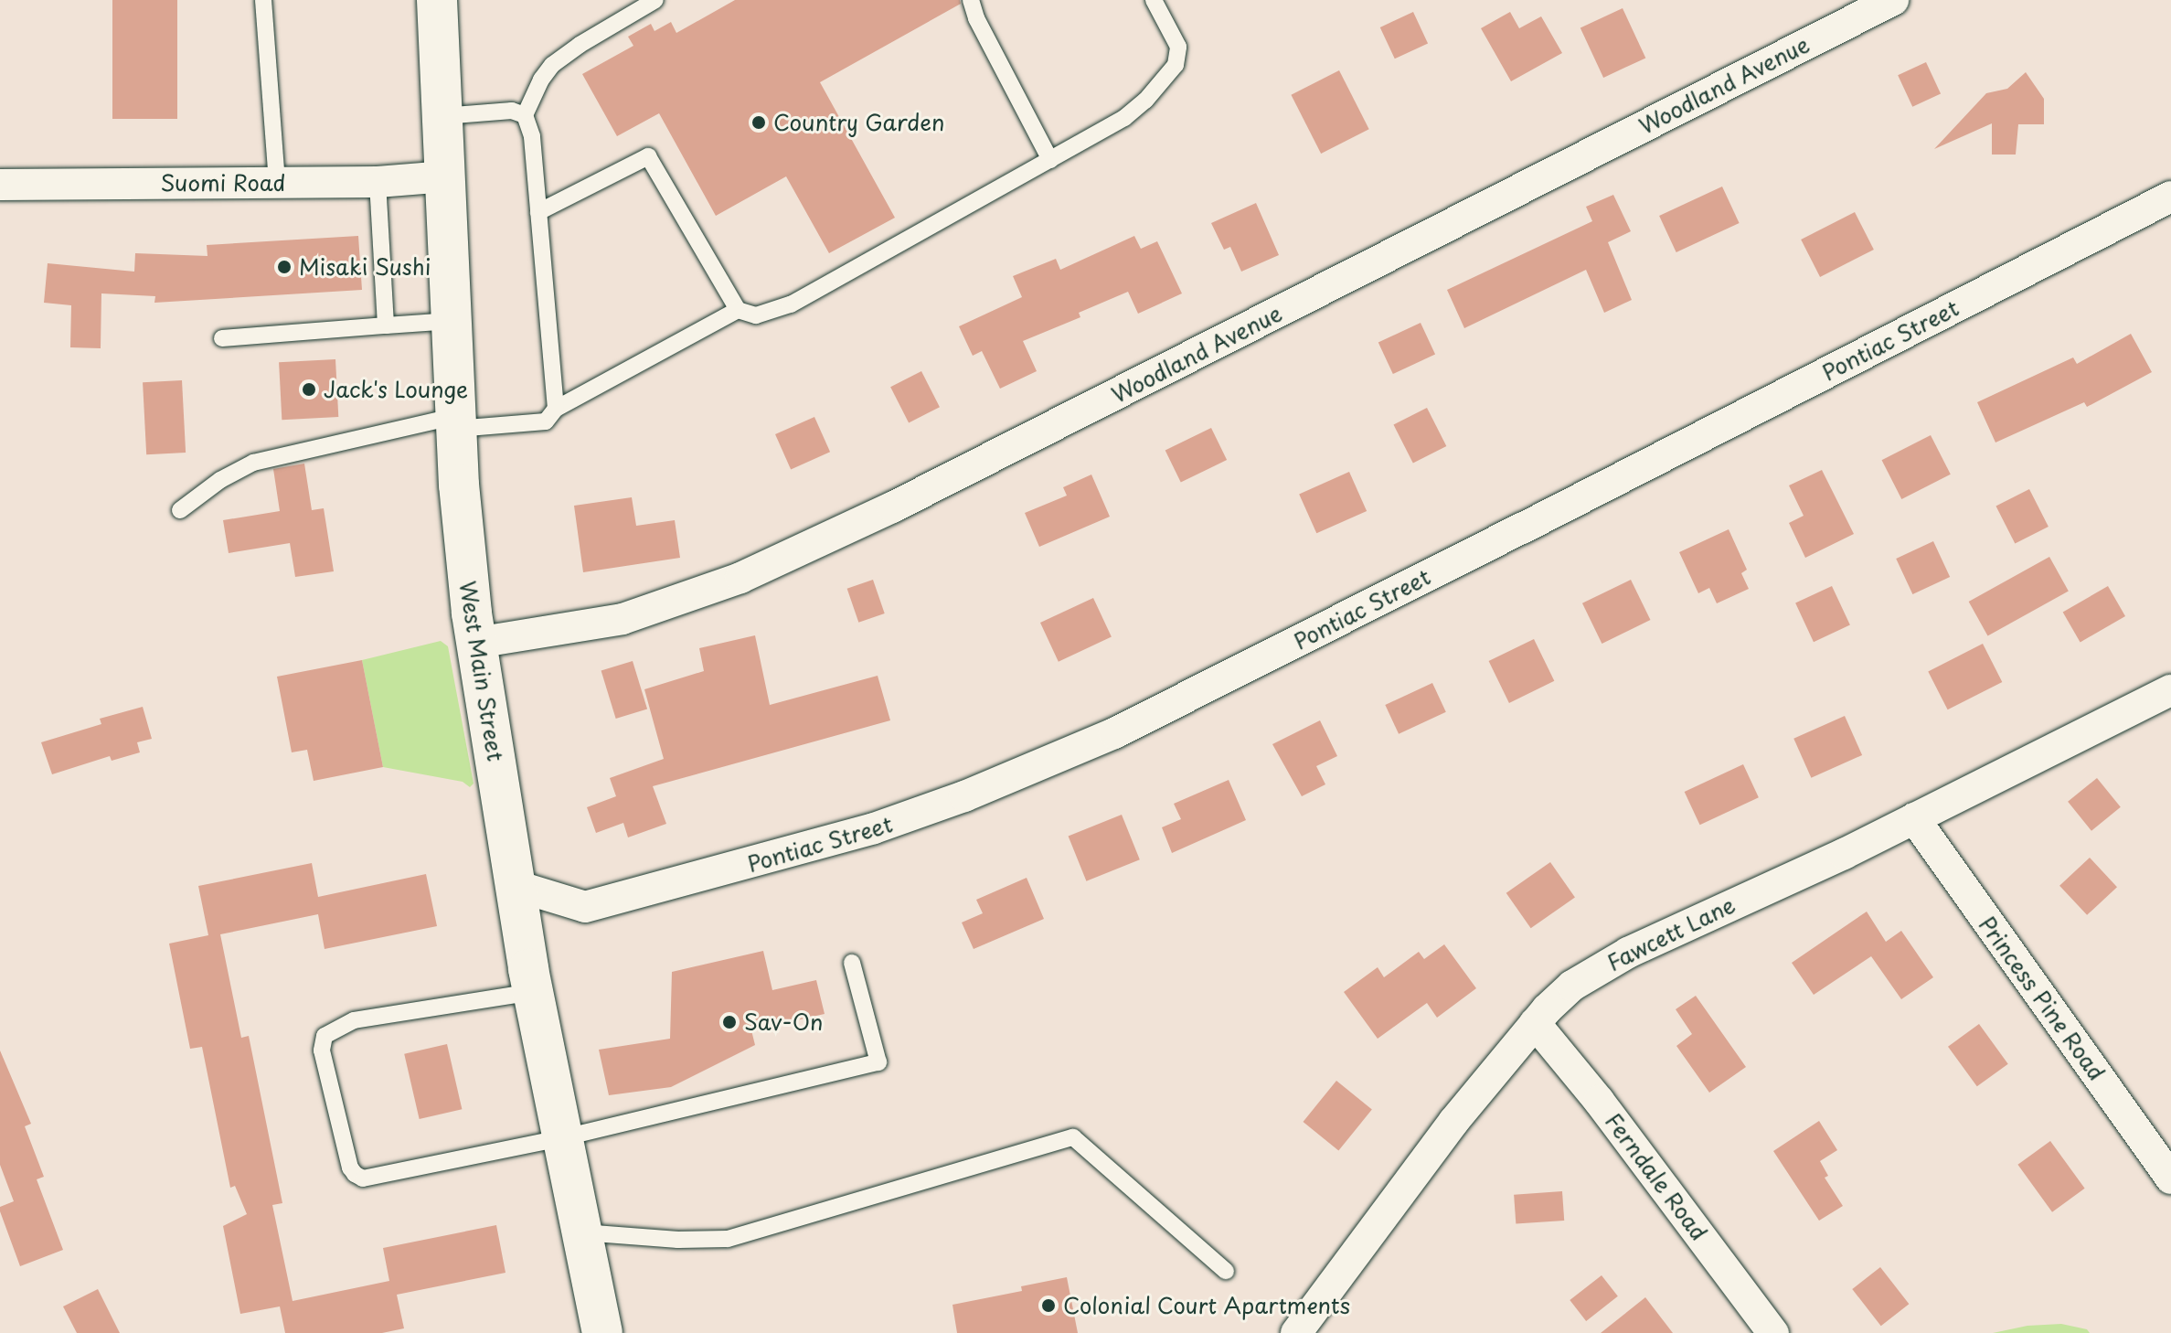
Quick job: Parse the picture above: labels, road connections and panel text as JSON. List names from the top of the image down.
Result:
{
  "streets": {
    "main road": ["West Main Street"],
    "street": [
      "Woodland Avenue",
      "Suomi Road",
      "Pontiac Street",
      "Fawcett Lane",
      "Princess Pine Road",
      "Ferndale Road"
    ]
  },
  "crossings": [
    ["Woodland Avenue", "West Main Street"],
    ["Suomi Road", "West Main Street"],
    ["Pontiac Street", "West Main Street"],
    ["Fawcett Lane", "Princess Pine Road"],
    ["Fawcett Lane", "Ferndale Road"]
  ],
  "places": [
    "Country Garden",
    "Misaki Sushi",
    "Jack's Lounge",
    "Sav-On",
    "Colonial Court Apartments"
  ]
}
